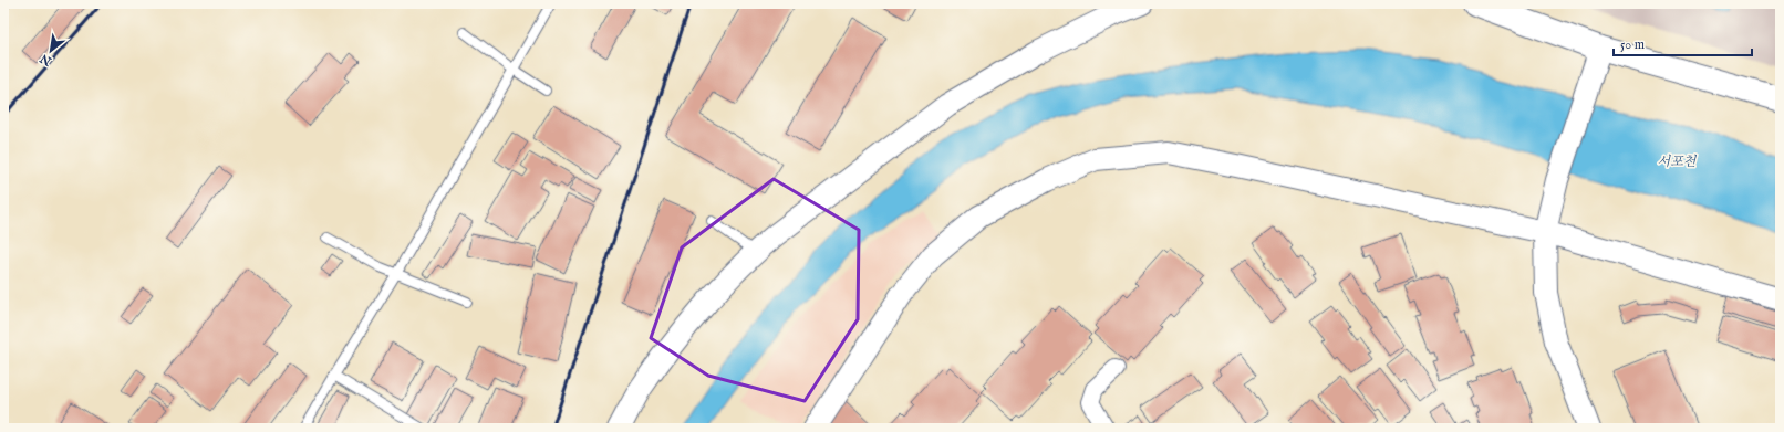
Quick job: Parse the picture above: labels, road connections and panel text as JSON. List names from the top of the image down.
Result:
{
  "water": ["서포천"],
  "scale_bar": "50 m",
  "north": "bottom left"
}
